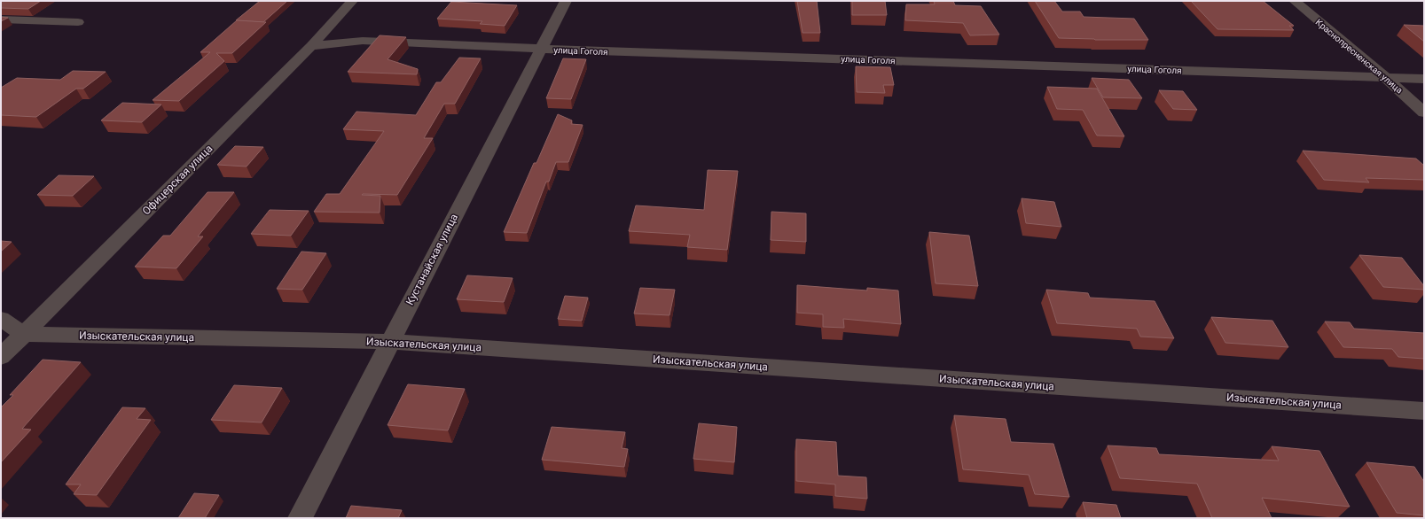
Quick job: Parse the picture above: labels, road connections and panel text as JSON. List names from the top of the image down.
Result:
{
  "streets": {
    "street": [
      "улица Гоголя",
      "Краснопресненская улица",
      "Офицерская улица",
      "Кустанайская улица",
      "Изыскательская улица"
    ]
  },
  "crossings": [
    ["улица Гоголя", "Краснопресненская улица"],
    ["улица Гоголя", "Офицерская улица"],
    ["улица Гоголя", "Кустанайская улица"],
    ["Офицерская улица", "Изыскательская улица"],
    ["Кустанайская улица", "Изыскательская улица"]
  ]
}
